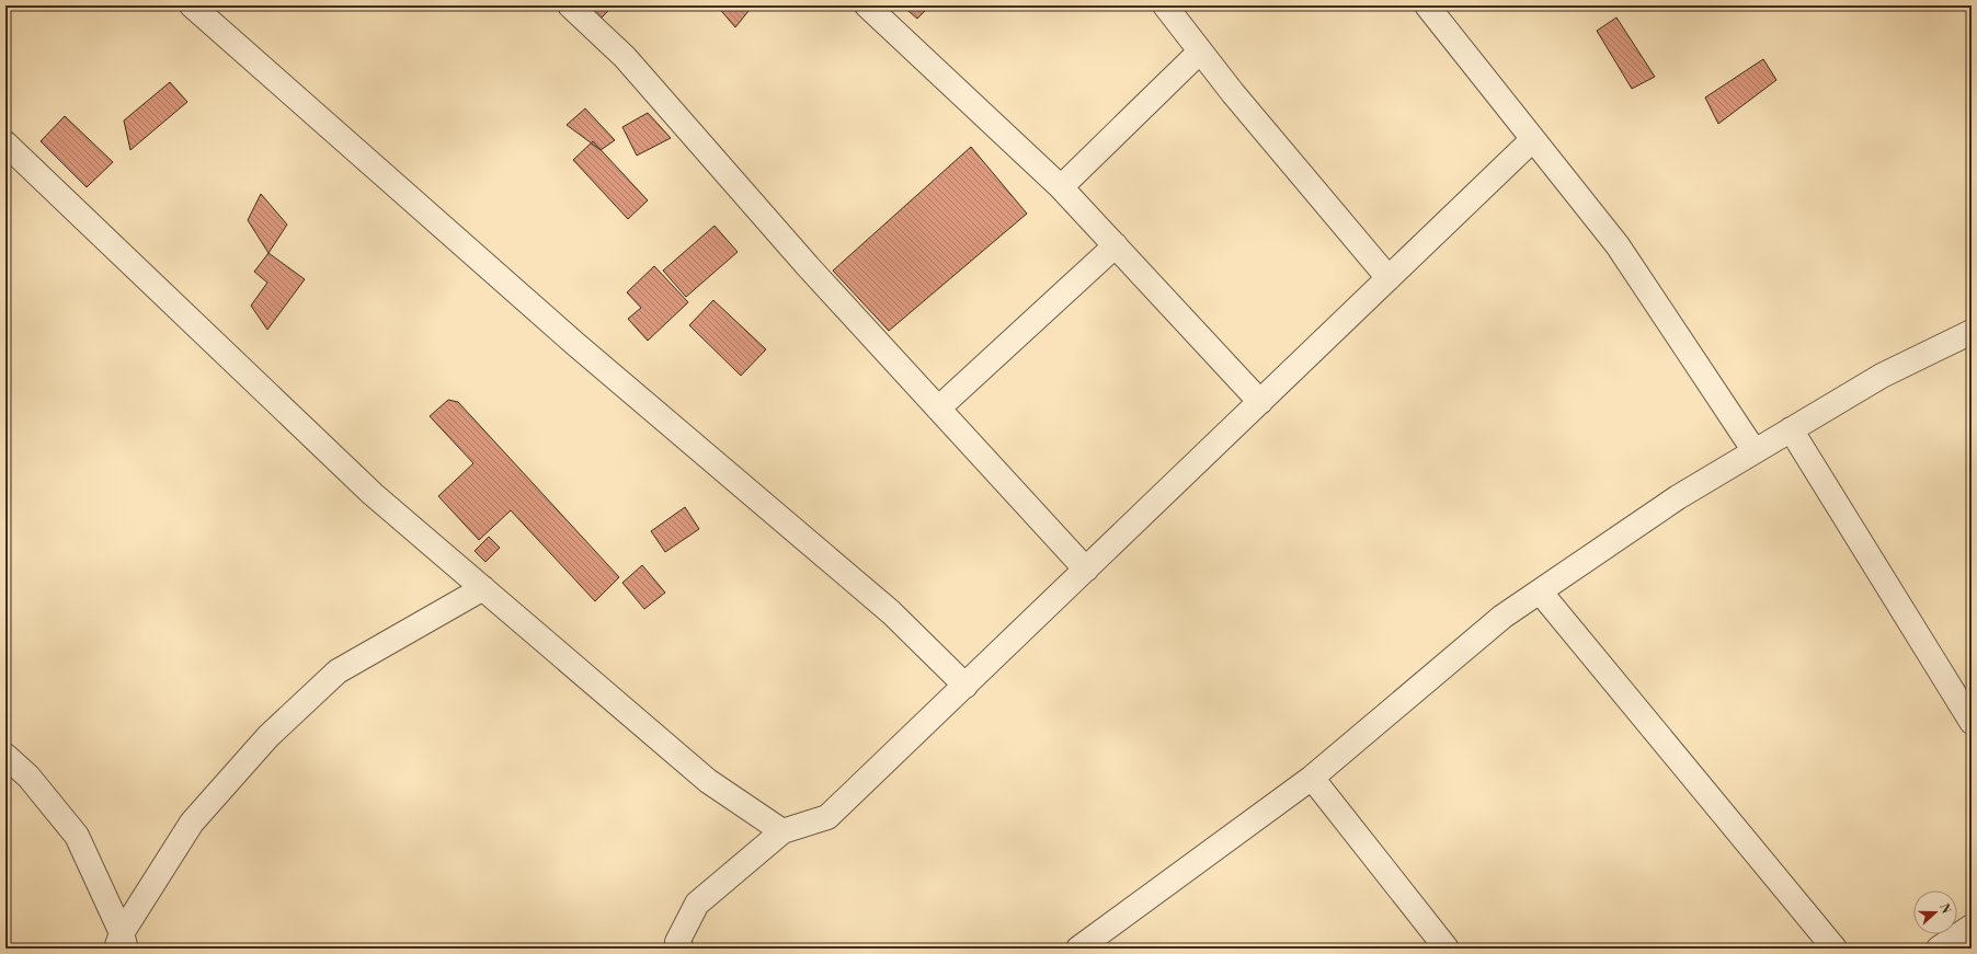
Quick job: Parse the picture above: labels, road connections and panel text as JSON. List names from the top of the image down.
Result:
{
  "north": "right"
}
